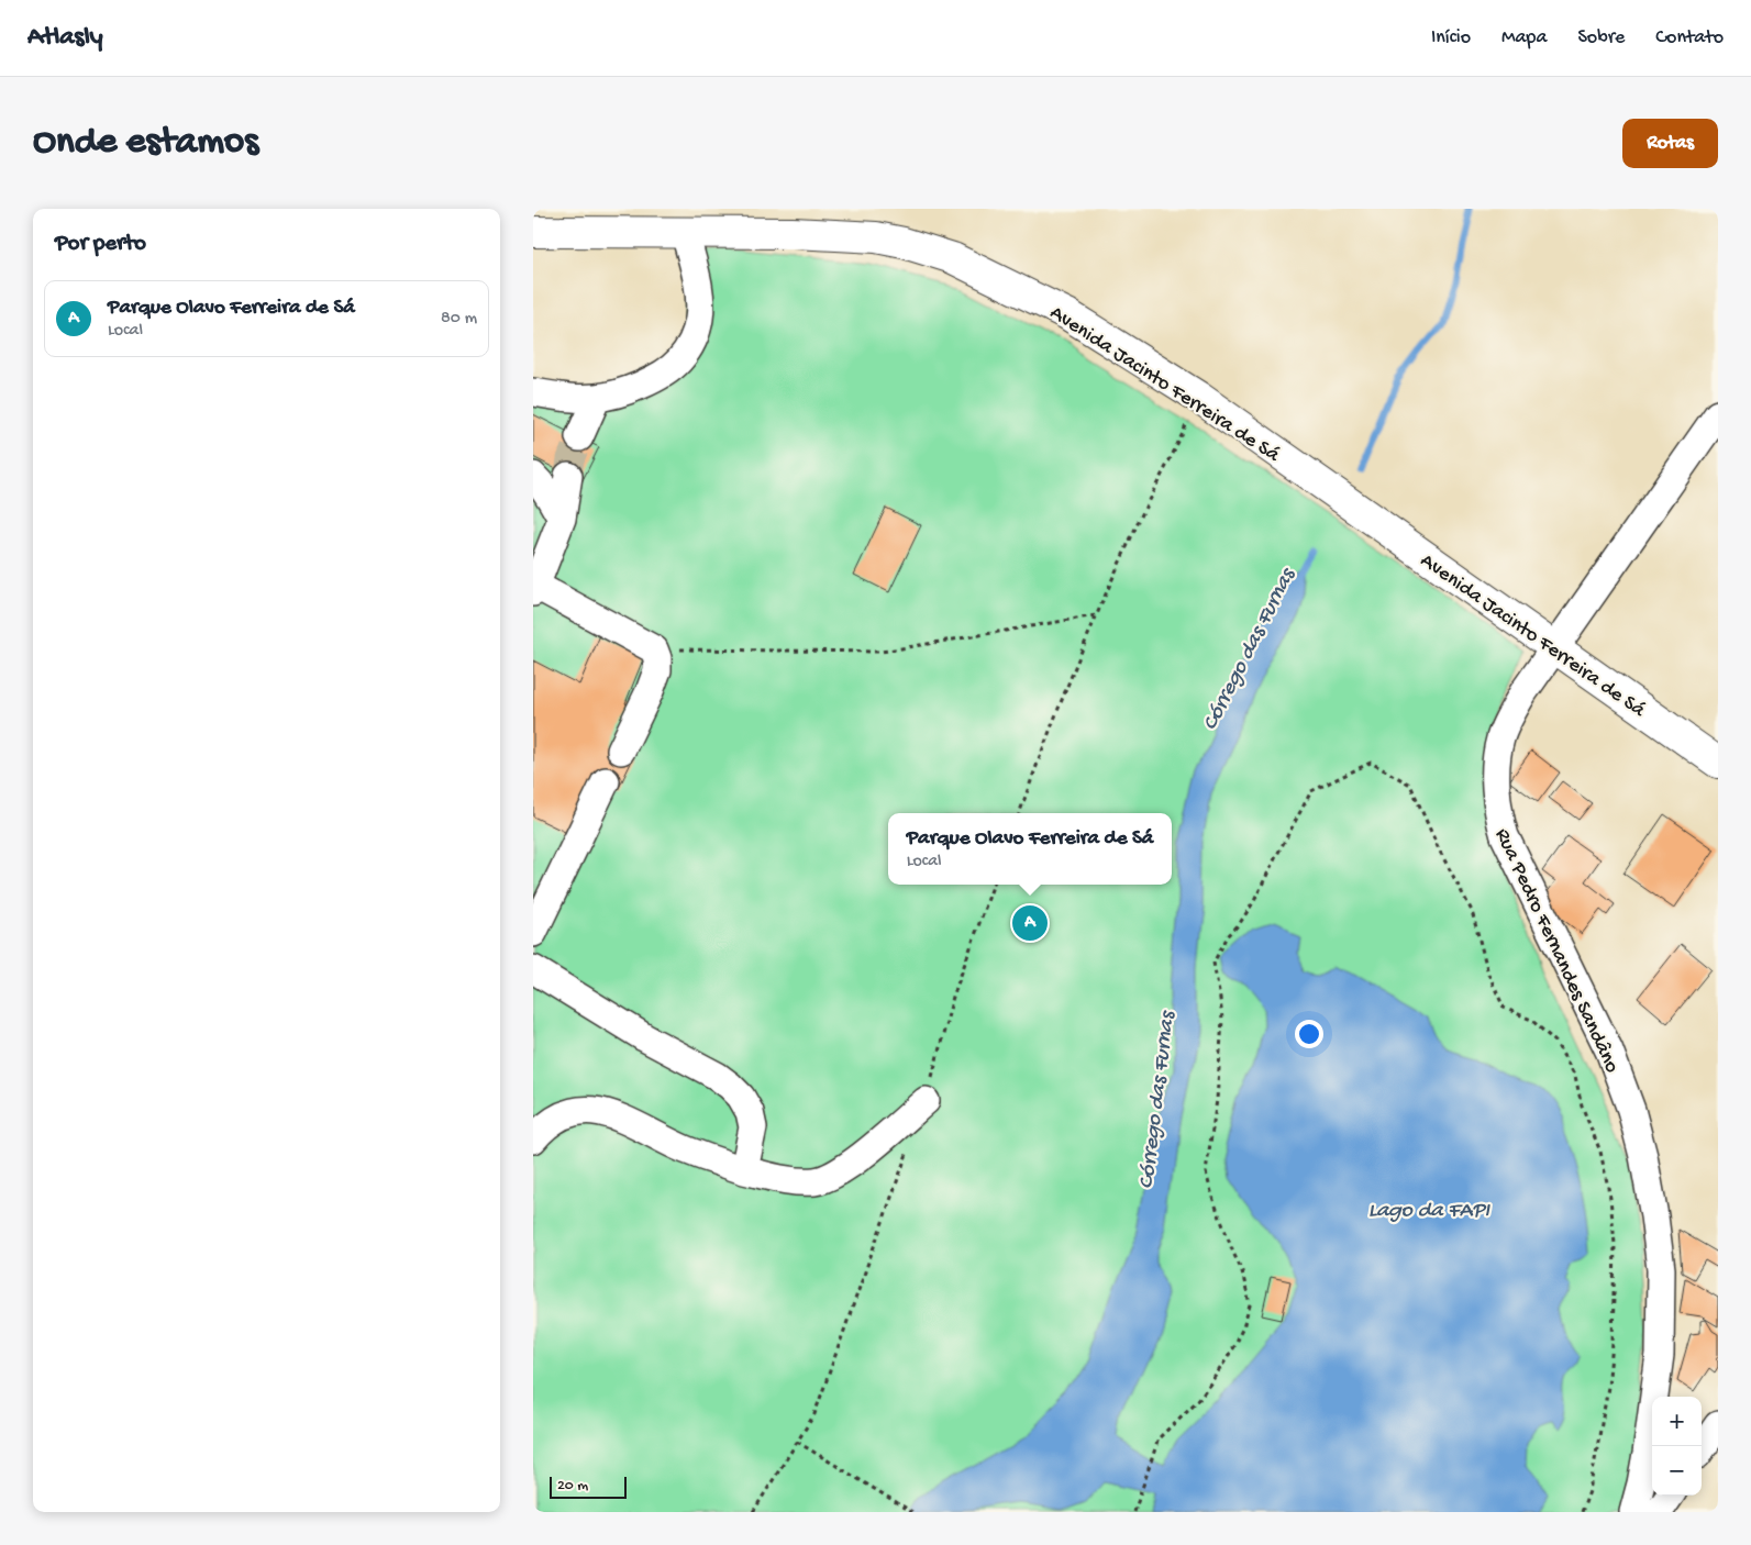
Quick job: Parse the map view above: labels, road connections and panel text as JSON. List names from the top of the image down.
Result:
{
  "streets": {
    "main road": ["Avenida Jacinto Ferreira de Sá"],
    "street": ["Rua Pedro Fernandes Sandâno"]
  },
  "crossings": [
    ["Avenida Jacinto Ferreira de Sá", "Rua Pedro Fernandes Sandâno"]
  ],
  "water": ["Córrego das Furnas", "Lago da FAPI"],
  "scale_bar": "20 m",
  "page": {
    "header": "Atlasly",
    "nav": [
      "Início",
      "Mapa",
      "Sobre",
      "Contato"
    ],
    "buttons": "Rotas",
    "title": "Onde estamos",
    "heading": "Por perto",
    "list": [
      {
        "mark": "A",
        "name": "Parque Olavo Ferreira de Sá",
        "note": "Local",
        "value": "80 m"
      }
    ],
    "popup": ["Parque Olavo Ferreira de Sá", "Local"],
    "pins": "A",
    "map_buttons": ["+", "−"],
    "scale": "20 m"
  }
}
